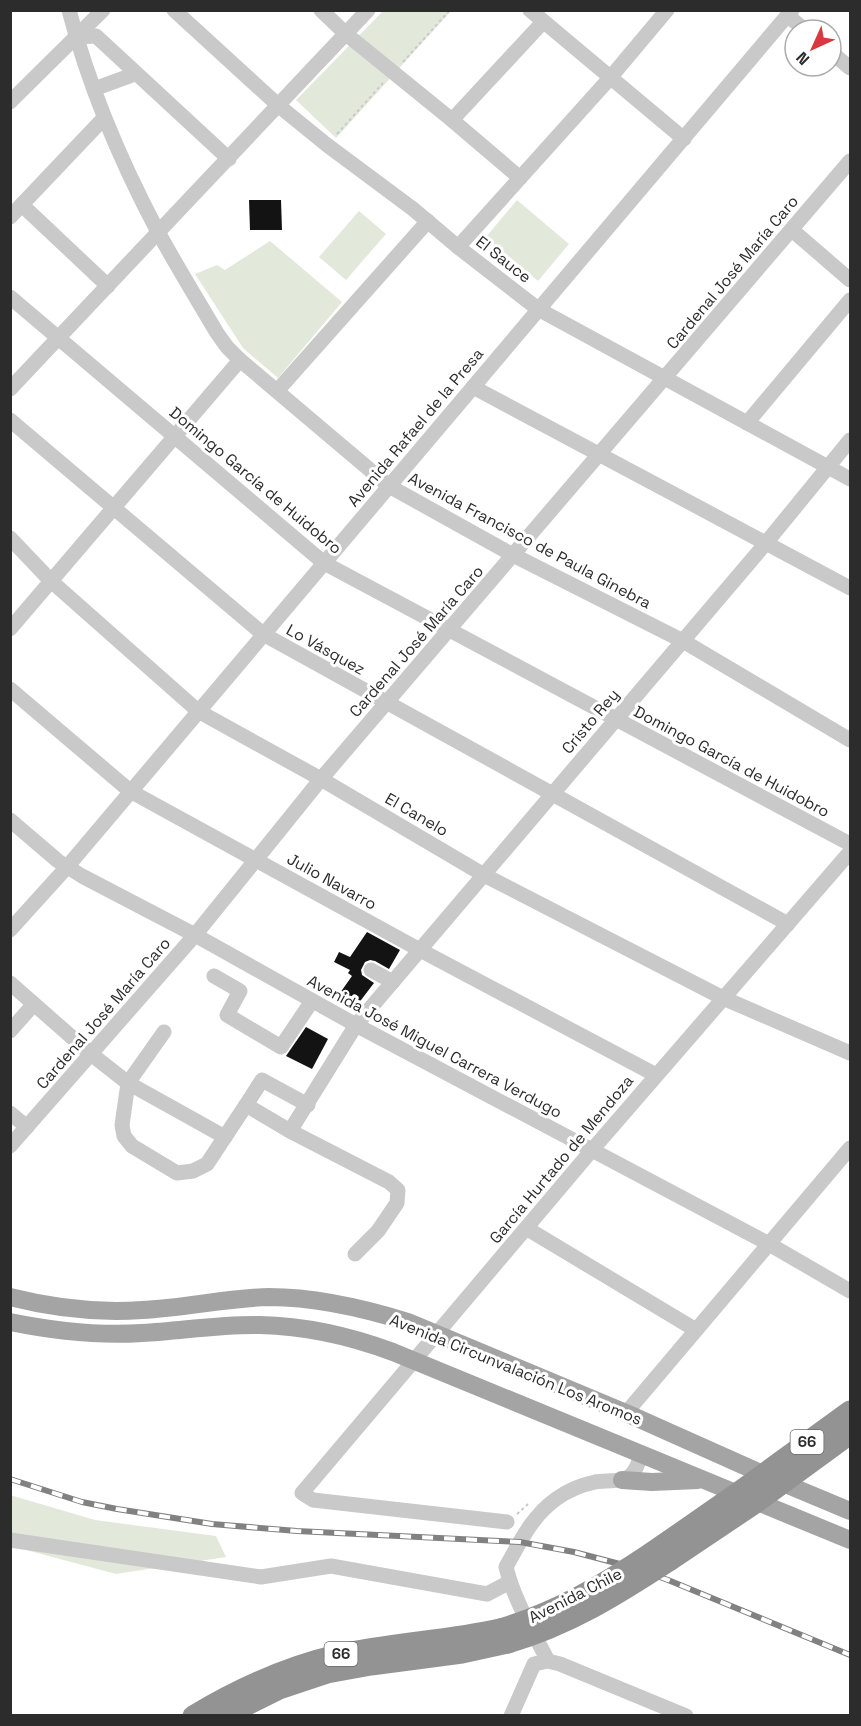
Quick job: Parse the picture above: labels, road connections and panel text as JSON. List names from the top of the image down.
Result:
{
  "streets": {
    "highway": ["66", "Avenida Chile"],
    "main road": ["Avenida Circunvalación Los Aromos"],
    "street": [
      "El Sauce",
      "Cardenal José María Caro",
      "Avenida Rafael de la Presa",
      "Domingo García de Huidobro",
      "Avenida Francisco de Paula Ginebra",
      "Lo Vásquez",
      "Cristo Rey",
      "El Canelo",
      "Julio Navarro",
      "Avenida José Miguel Carrera Verdugo",
      "García Hurtado de Mendoza"
    ]
  },
  "crossings": [
    ["El Sauce", "Cardenal José María Caro"],
    ["El Sauce", "Avenida Rafael de la Presa"],
    ["El Sauce", "Cristo Rey"],
    ["Cardenal José María Caro", "Domingo García de Huidobro"],
    ["Cardenal José María Caro", "Avenida Francisco de Paula Ginebra"],
    ["Cardenal José María Caro", "Lo Vásquez"],
    ["Cardenal José María Caro", "El Canelo"],
    ["Cardenal José María Caro", "Julio Navarro"],
    ["Cardenal José María Caro", "Avenida José Miguel Carrera Verdugo"],
    ["Avenida Rafael de la Presa", "Domingo García de Huidobro"],
    ["Avenida Rafael de la Presa", "Avenida Francisco de Paula Ginebra"],
    ["Avenida Rafael de la Presa", "Lo Vásquez"],
    ["Avenida Rafael de la Presa", "El Canelo"],
    ["Avenida Rafael de la Presa", "Julio Navarro"],
    ["Avenida Rafael de la Presa", "Avenida José Miguel Carrera Verdugo"],
    ["Domingo García de Huidobro", "Cristo Rey"],
    ["Avenida Francisco de Paula Ginebra", "Cristo Rey"],
    ["Lo Vásquez", "Cristo Rey"],
    ["Lo Vásquez", "García Hurtado de Mendoza"],
    ["Cristo Rey", "El Canelo"],
    ["Cristo Rey", "Julio Navarro"],
    ["Cristo Rey", "Avenida José Miguel Carrera Verdugo"],
    ["El Canelo", "García Hurtado de Mendoza"],
    ["Julio Navarro", "García Hurtado de Mendoza"],
    ["Avenida José Miguel Carrera Verdugo", "García Hurtado de Mendoza"],
    ["García Hurtado de Mendoza", "Avenida Circunvalación Los Aromos"],
    ["Avenida Circunvalación Los Aromos", "Avenida Chile"]
  ],
  "north": "bottom left"
}
